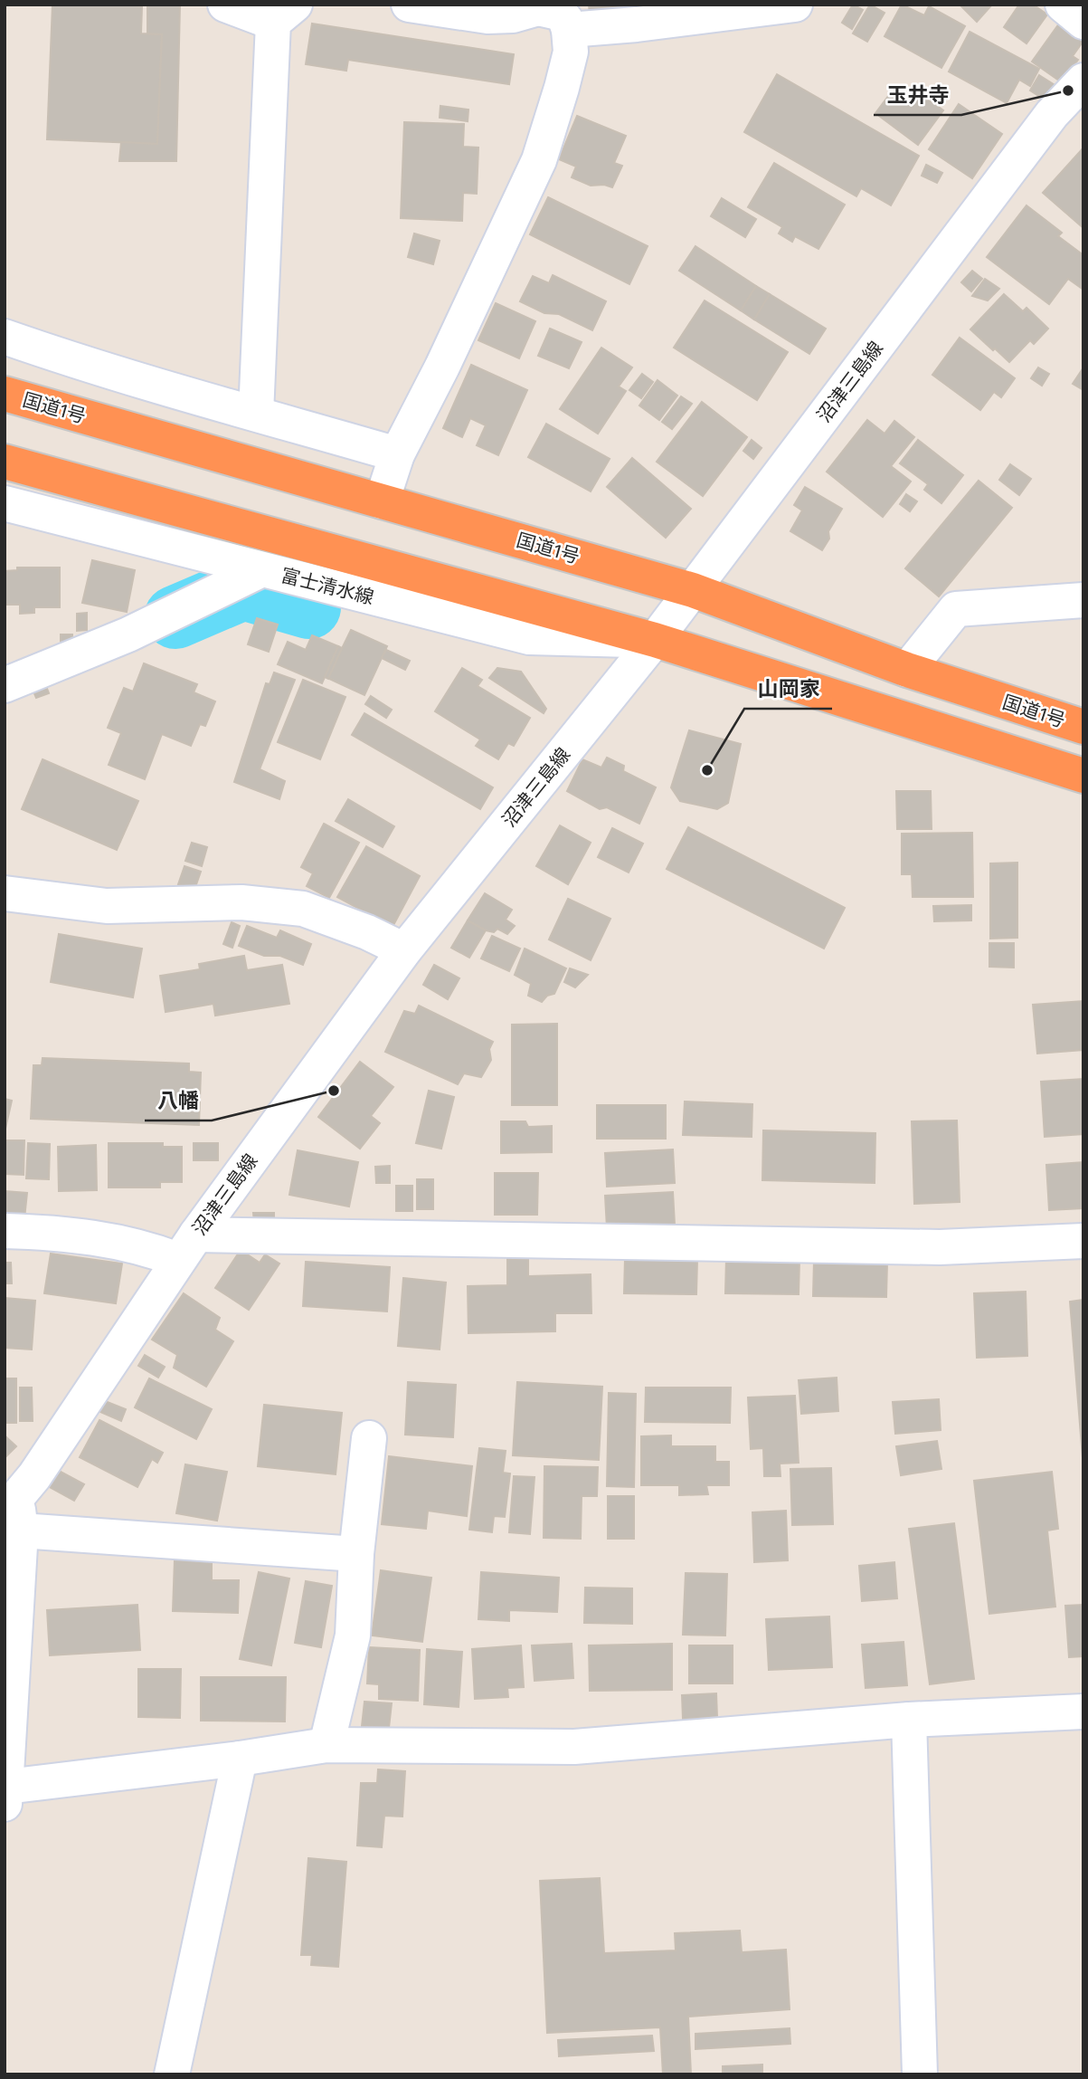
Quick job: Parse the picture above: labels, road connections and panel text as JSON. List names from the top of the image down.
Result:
{
  "streets": {
    "highway": ["国道1号"],
    "street": ["沼津三島線", "富士清水線"]
  },
  "crossings": [
    ["沼津三島線", "国道1号"],
    ["沼津三島線", "富士清水線"]
  ],
  "places": ["玉井寺", "山岡家", "八幡"]
}
